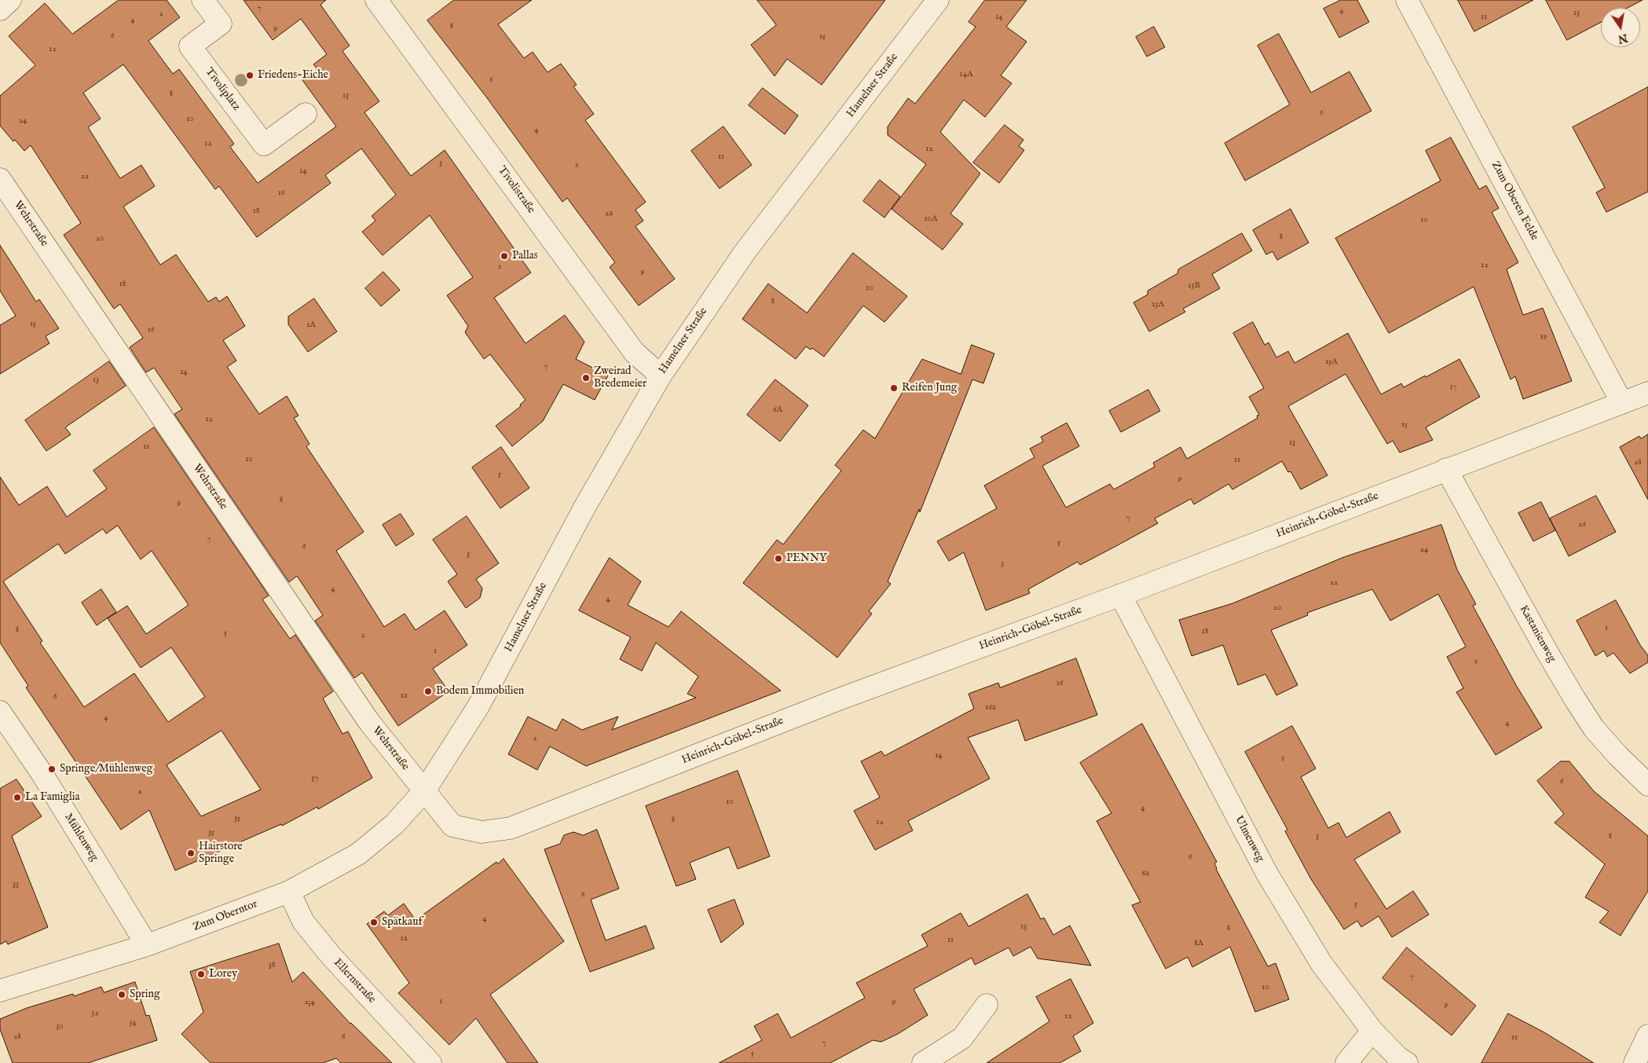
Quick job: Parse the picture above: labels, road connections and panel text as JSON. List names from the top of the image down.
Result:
{
  "streets": {
    "street": [
      "Hamelner Straße",
      "Tivoliplatz",
      "Tivolistraße",
      "Zum Oberen Felde",
      "Wehrstraße",
      "Heinrich-Göbel-Straße",
      "Kastanienweg",
      "Mühlenweg",
      "Ulmenweg",
      "Zum Oberntor",
      "Ellernstraße"
    ]
  },
  "crossings": [
    ["Hamelner Straße", "Tivolistraße"],
    ["Hamelner Straße", "Wehrstraße"],
    ["Hamelner Straße", "Heinrich-Göbel-Straße"],
    ["Hamelner Straße", "Zum Oberntor"],
    ["Zum Oberen Felde", "Heinrich-Göbel-Straße"],
    ["Wehrstraße", "Heinrich-Göbel-Straße"],
    ["Wehrstraße", "Zum Oberntor"],
    ["Heinrich-Göbel-Straße", "Kastanienweg"],
    ["Heinrich-Göbel-Straße", "Ulmenweg"],
    ["Heinrich-Göbel-Straße", "Zum Oberntor"],
    ["Mühlenweg", "Zum Oberntor"],
    ["Zum Oberntor", "Ellernstraße"]
  ],
  "places": [
    "Friedens-Eiche",
    "Pallas",
    "Zweirad Bredemeier",
    "Reifen Jung",
    "PENNY",
    "Bodem Immobilien",
    "Springe/Mühlenweg",
    "La Famiglia",
    "Hairstore Springe",
    "Spätkauf",
    "Lorey",
    "Spring"
  ],
  "house_numbers": [
    "7",
    "4",
    "13",
    "2",
    "14",
    "11",
    "4",
    "8",
    "9",
    "6",
    "15",
    "12",
    "14A",
    "6",
    "8",
    "13",
    "6",
    "10",
    "24",
    "4",
    "12",
    "12",
    "11",
    "3",
    "2",
    "14",
    "22",
    "16",
    "18",
    "2a",
    "10A",
    "10",
    "8",
    "20",
    "12",
    "1",
    "9",
    "18",
    "13B",
    "10",
    "8",
    "13A",
    "15",
    "1A",
    "16",
    "19",
    "15A",
    "7",
    "14",
    "13",
    "17",
    "6A",
    "12",
    "15",
    "13",
    "11",
    "10",
    "11",
    "28",
    "5",
    "9",
    "8",
    "9",
    "7",
    "26",
    "7",
    "5",
    "6",
    "24",
    "3",
    "3",
    "22",
    "4",
    "4",
    "20",
    "1",
    "8",
    "18",
    "5",
    "2",
    "1",
    "2",
    "16",
    "1a",
    "6",
    "16a",
    "4",
    "4",
    "2",
    "14",
    "1",
    "37",
    "6",
    "2",
    "10",
    "4",
    "35",
    "8",
    "12",
    "35",
    "3",
    "8",
    "6",
    "6a",
    "33",
    "6",
    "5",
    "4",
    "13",
    "8",
    "1a",
    "11",
    "8A",
    "38",
    "7",
    "10",
    "1",
    "2;4",
    "9",
    "9",
    "32",
    "12",
    "34",
    "30",
    "28",
    "6",
    "11",
    "7",
    "5"
  ],
  "north": "bottom"
}
